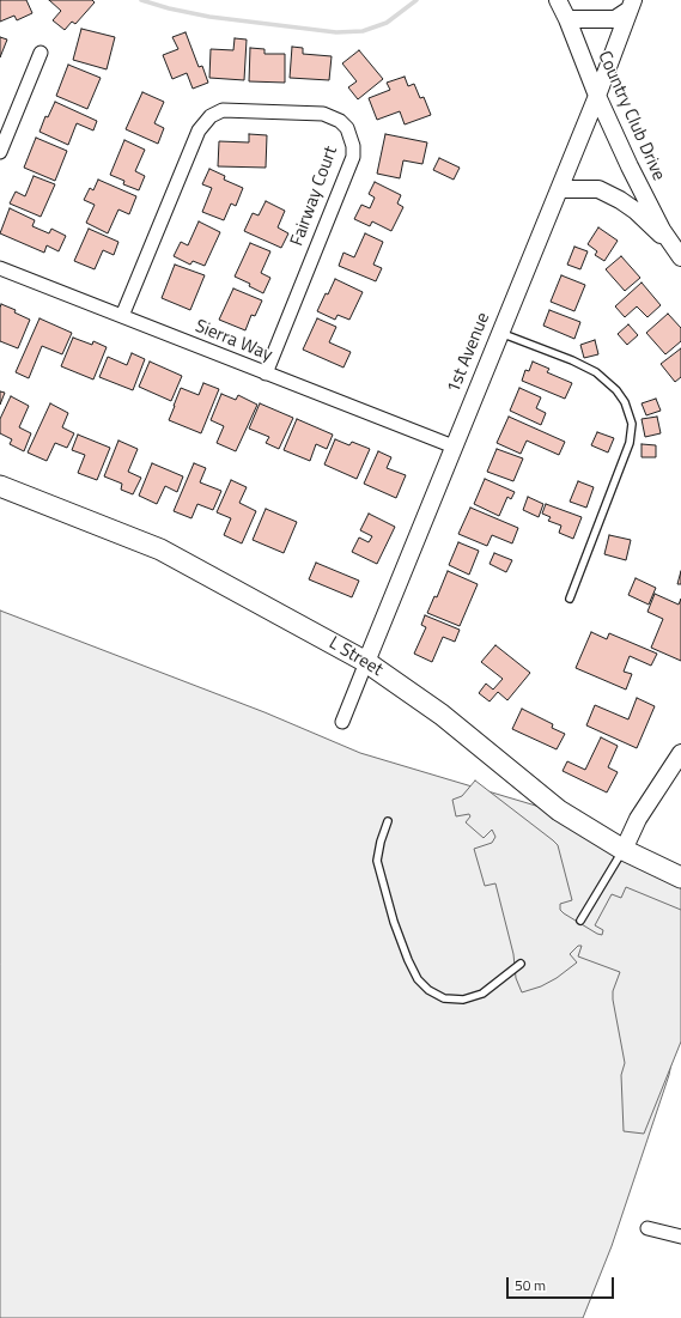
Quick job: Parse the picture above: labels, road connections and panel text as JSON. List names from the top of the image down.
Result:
{
  "streets": {
    "main road": ["L Street"],
    "street": [
      "Country Club Drive",
      "Fairway Court",
      "Sierra Way",
      "1st Avenue"
    ]
  },
  "crossings": [
    ["Country Club Drive", "1st Avenue"],
    ["Fairway Court", "Sierra Way"],
    ["Sierra Way", "1st Avenue"],
    ["1st Avenue", "L Street"]
  ],
  "scale_bar": "50 m"
}
